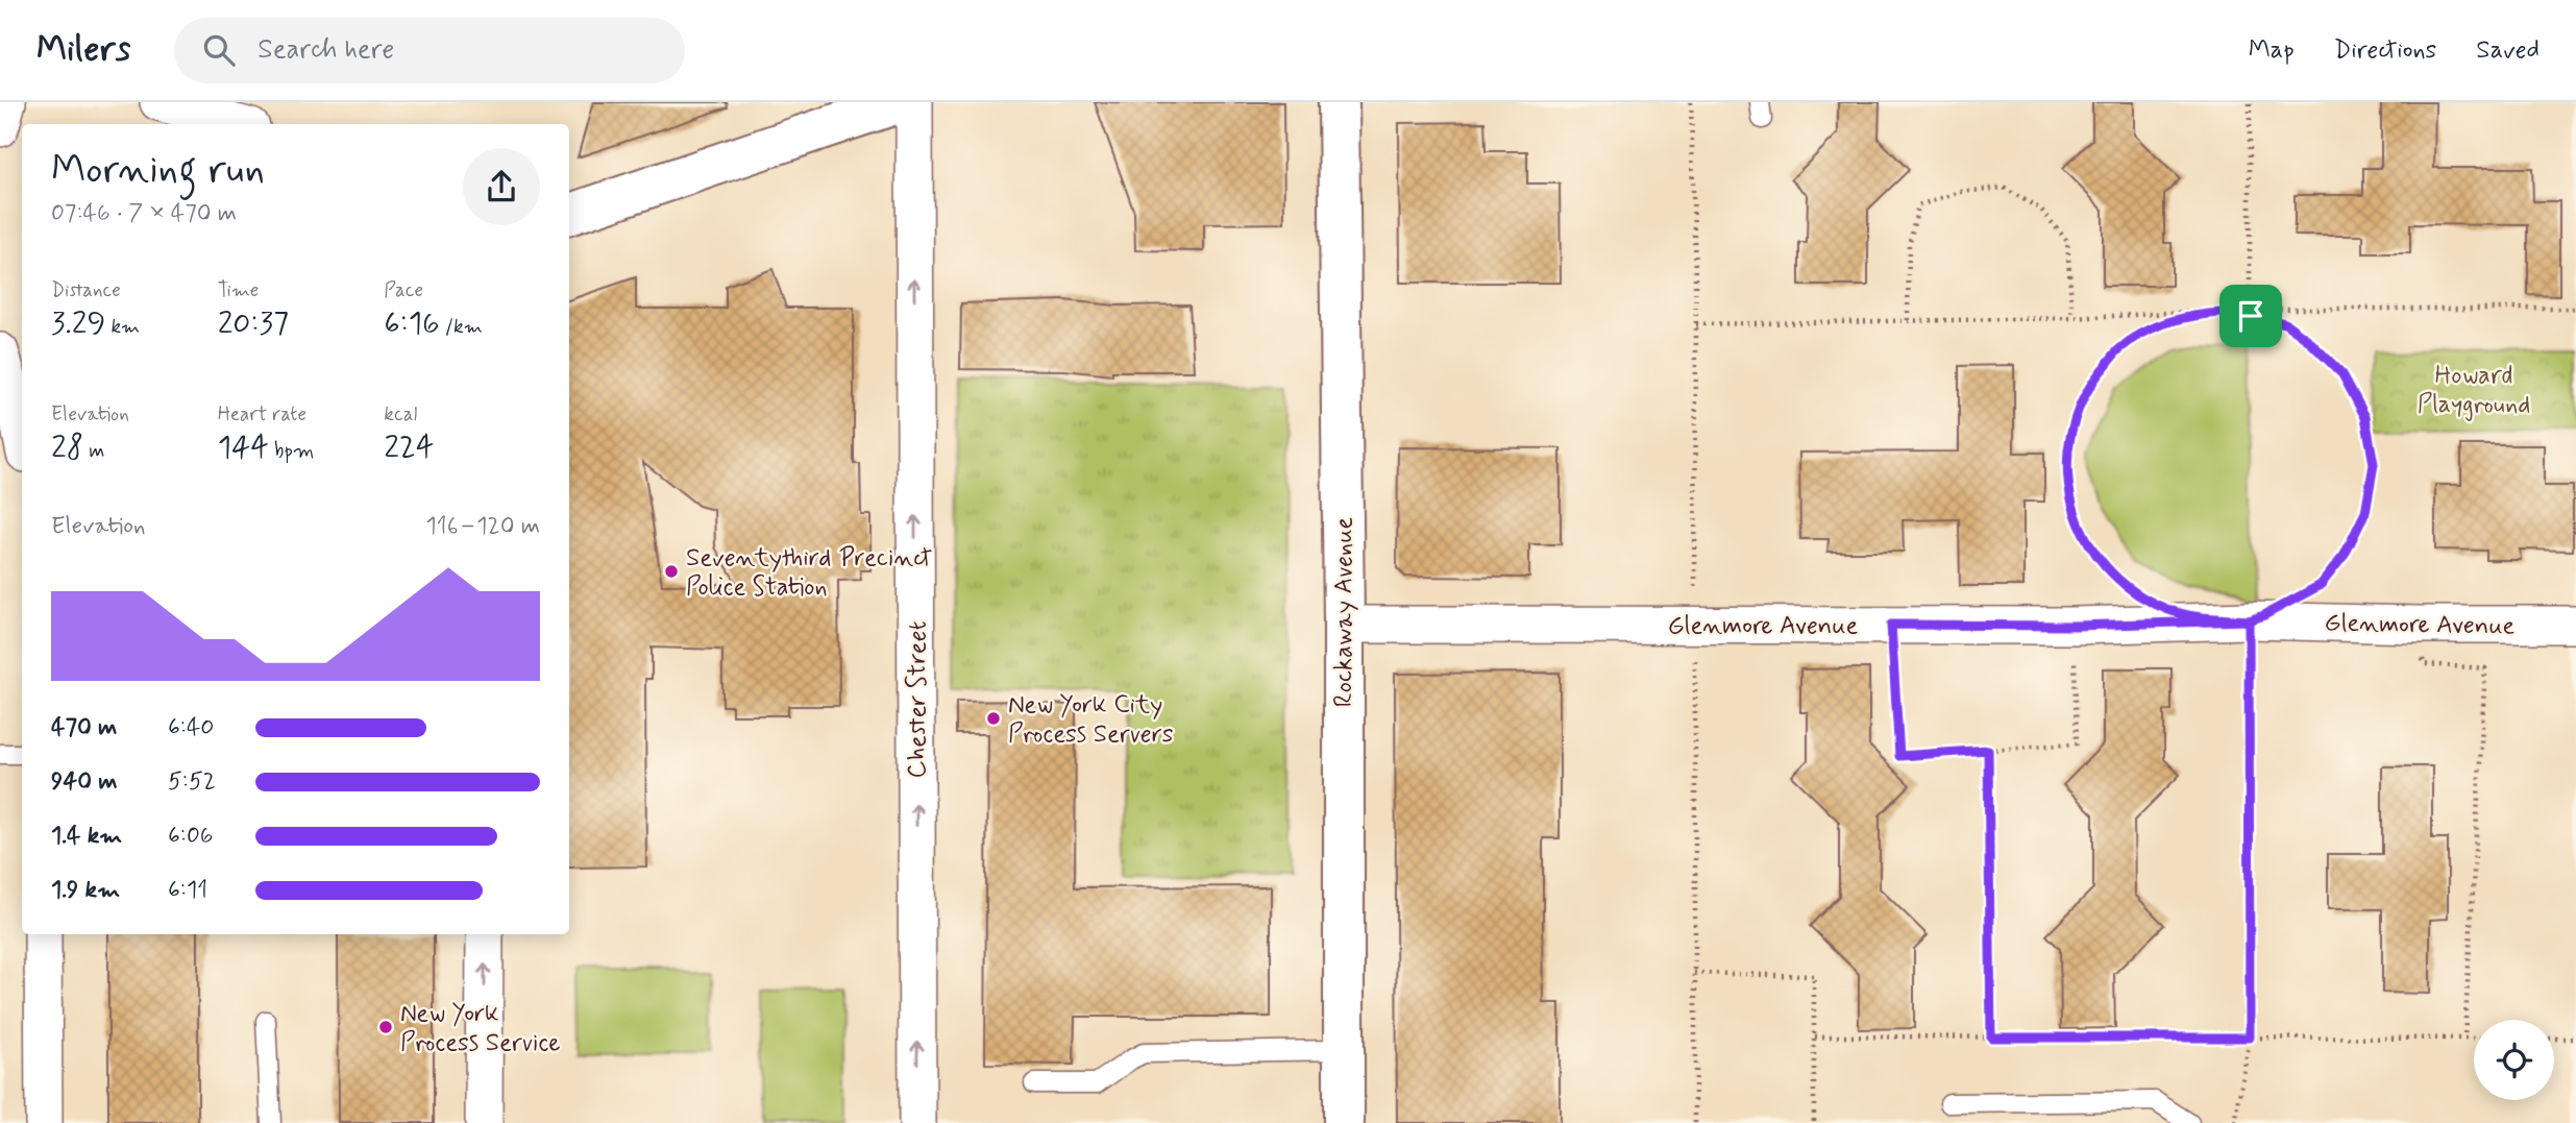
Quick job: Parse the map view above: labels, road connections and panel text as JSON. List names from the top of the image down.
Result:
{
  "streets": {
    "street": ["Rockaway Avenue", "Glenmore Avenue", "Chester Street"]
  },
  "crossings": [
    ["Rockaway Avenue", "Glenmore Avenue"]
  ],
  "one_way": ["Chester Street"],
  "parks": ["Howard Playground"],
  "places": ["Seventythird Precinct Police Station", "New York City Process Servers", "New York Process Service"],
  "page": {
    "header": "Milers",
    "search": "Search here",
    "nav": ["Map", "Directions", "Saved"],
    "heading": ["Morning run", "07:46 · 7 × 470 m"],
    "stats": [
      ["Distance", "3.29 km"],
      ["Time", "20:37"],
      ["Pace", "6:16 /km"],
      ["Elevation", "28 m"],
      ["Heart rate", "144 bpm"],
      ["kcal", "224"]
    ],
    "chart": ["Elevation", "116–120 m"],
    "list": [
      {
        "name": "470 m",
        "note": "6:40"
      },
      {
        "name": "940 m",
        "note": "5:52"
      },
      {
        "name": "1.4 km",
        "note": "6:06"
      },
      {
        "name": "1.9 km",
        "note": "6:11"
      }
    ]
  }
}
